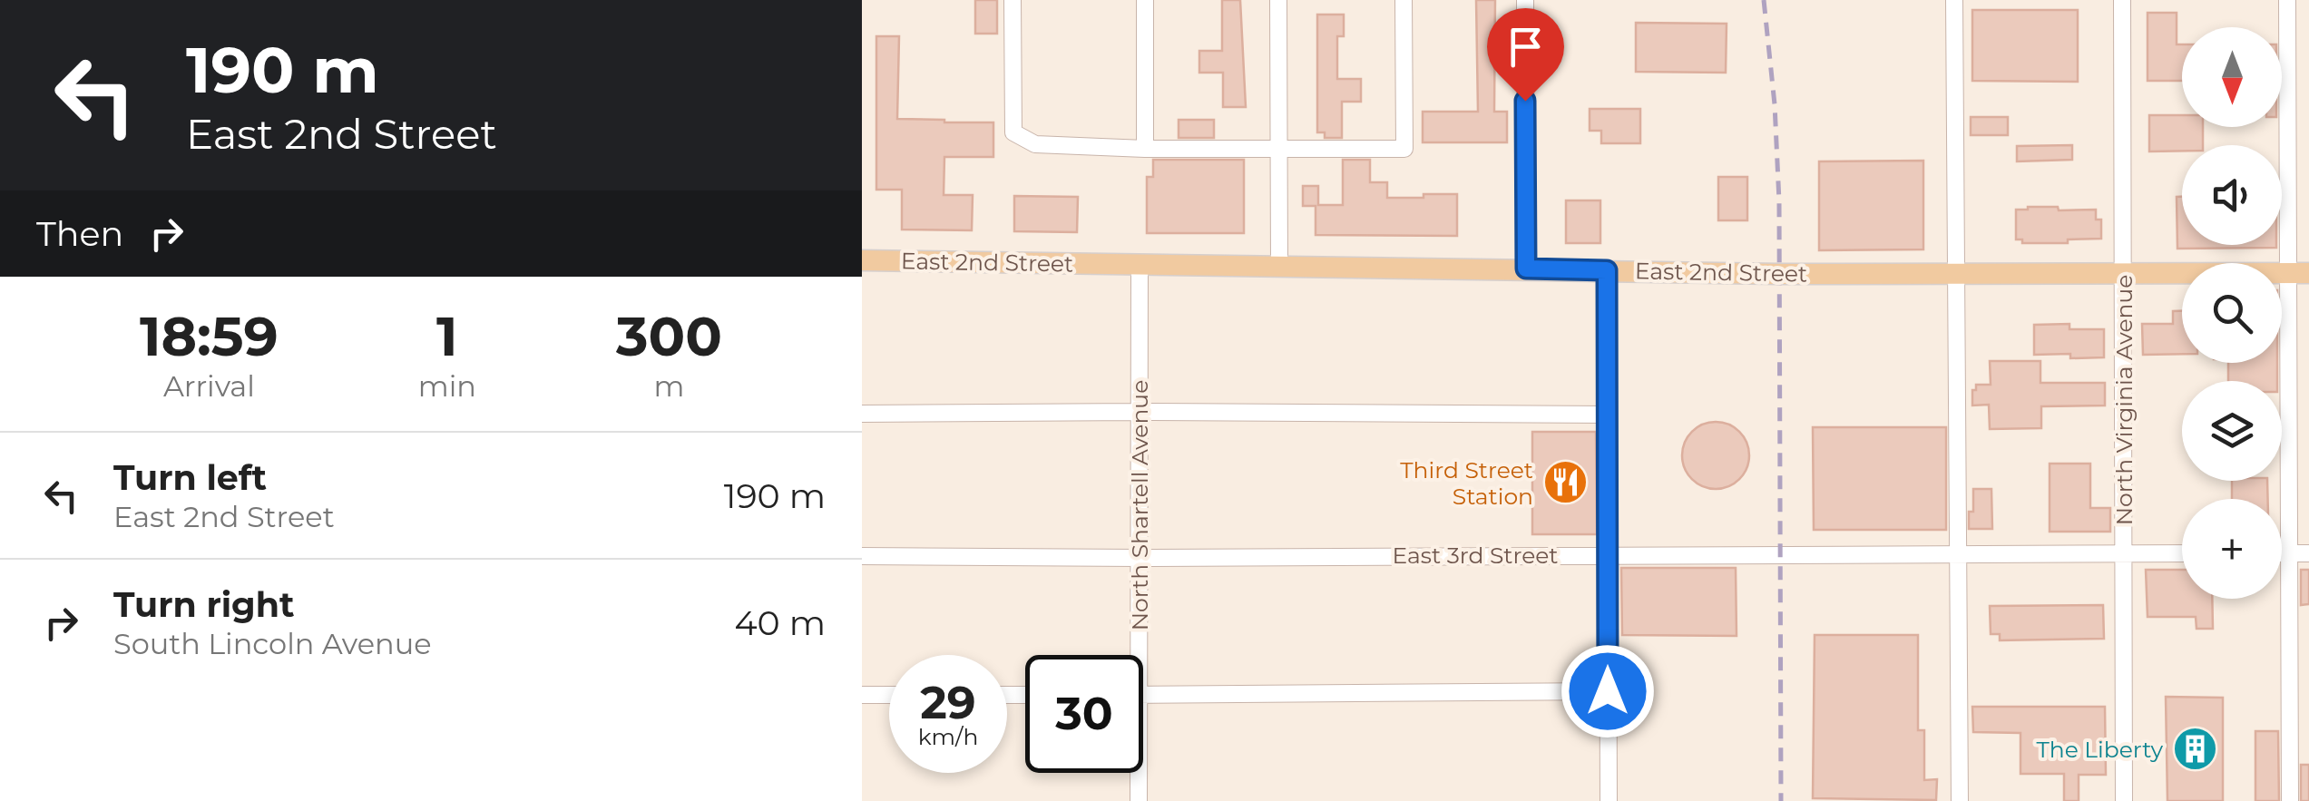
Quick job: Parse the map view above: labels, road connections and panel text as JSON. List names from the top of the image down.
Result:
{
  "streets": {
    "main road": ["East 2nd Street"],
    "street": ["North Virginia Avenue", "North Shartell Avenue", "East 3rd Street"]
  },
  "crossings": [
    ["East 2nd Street", "North Virginia Avenue"],
    ["East 2nd Street", "North Shartell Avenue"],
    ["North Virginia Avenue", "East 3rd Street"],
    ["North Shartell Avenue", "East 3rd Street"]
  ],
  "places": {
    "restaurant": ["Third Street Station"],
    "building": ["The Liberty"]
  },
  "north": "bottom",
  "page": {
    "turn": ["190 m", "East 2nd Street"],
    "map_buttons": "+",
    "then": "Then",
    "eta": [
      "18:59",
      "Arrival",
      "1",
      "min",
      "300",
      "m"
    ],
    "list": [
      {
        "name": "Turn left",
        "note": "East 2nd Street",
        "value": "190 m"
      },
      {
        "name": "Turn right",
        "note": "South Lincoln Avenue",
        "value": "40 m"
      }
    ],
    "speed": "29 km/h",
    "limit": "30"
  }
}
